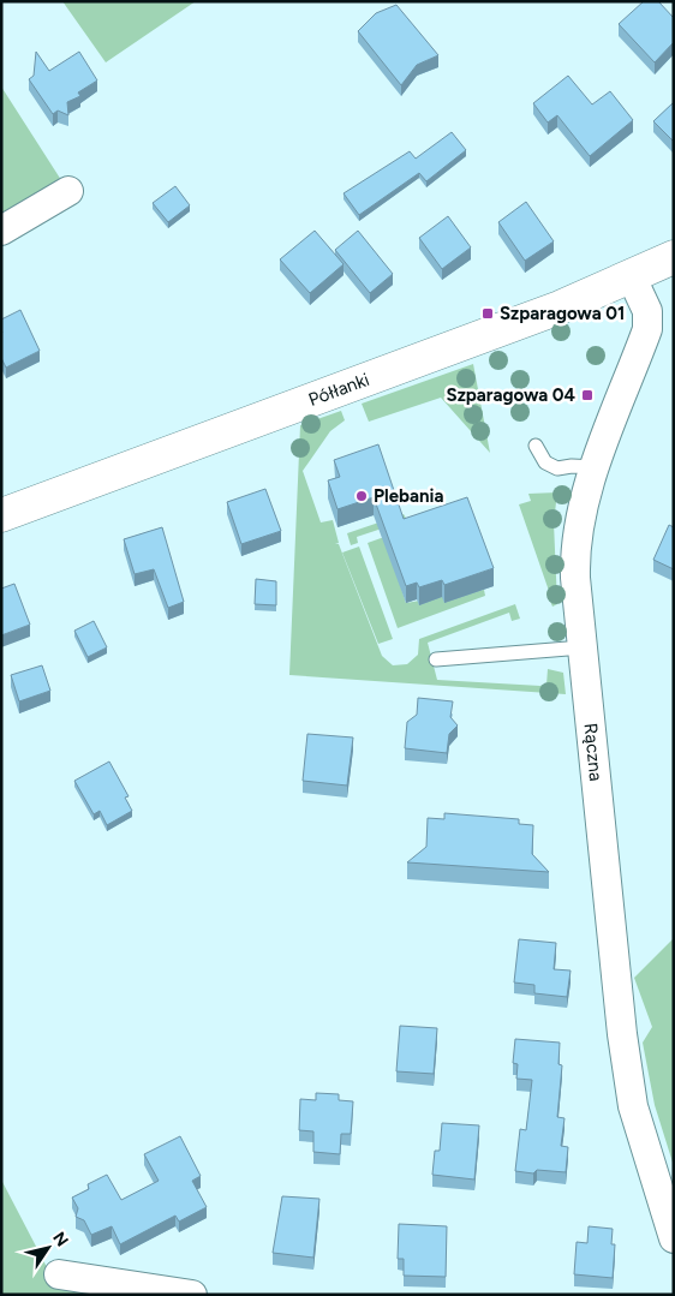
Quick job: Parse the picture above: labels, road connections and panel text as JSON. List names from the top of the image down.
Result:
{
  "streets": {
    "street": ["Półłanki", "Rączna"]
  },
  "crossings": [
    ["Półłanki", "Rączna"]
  ],
  "places": {
    "transit": ["Szparagowa 01", "Szparagowa 04"],
    "other": ["Plebania"]
  },
  "north": "top right"
}
